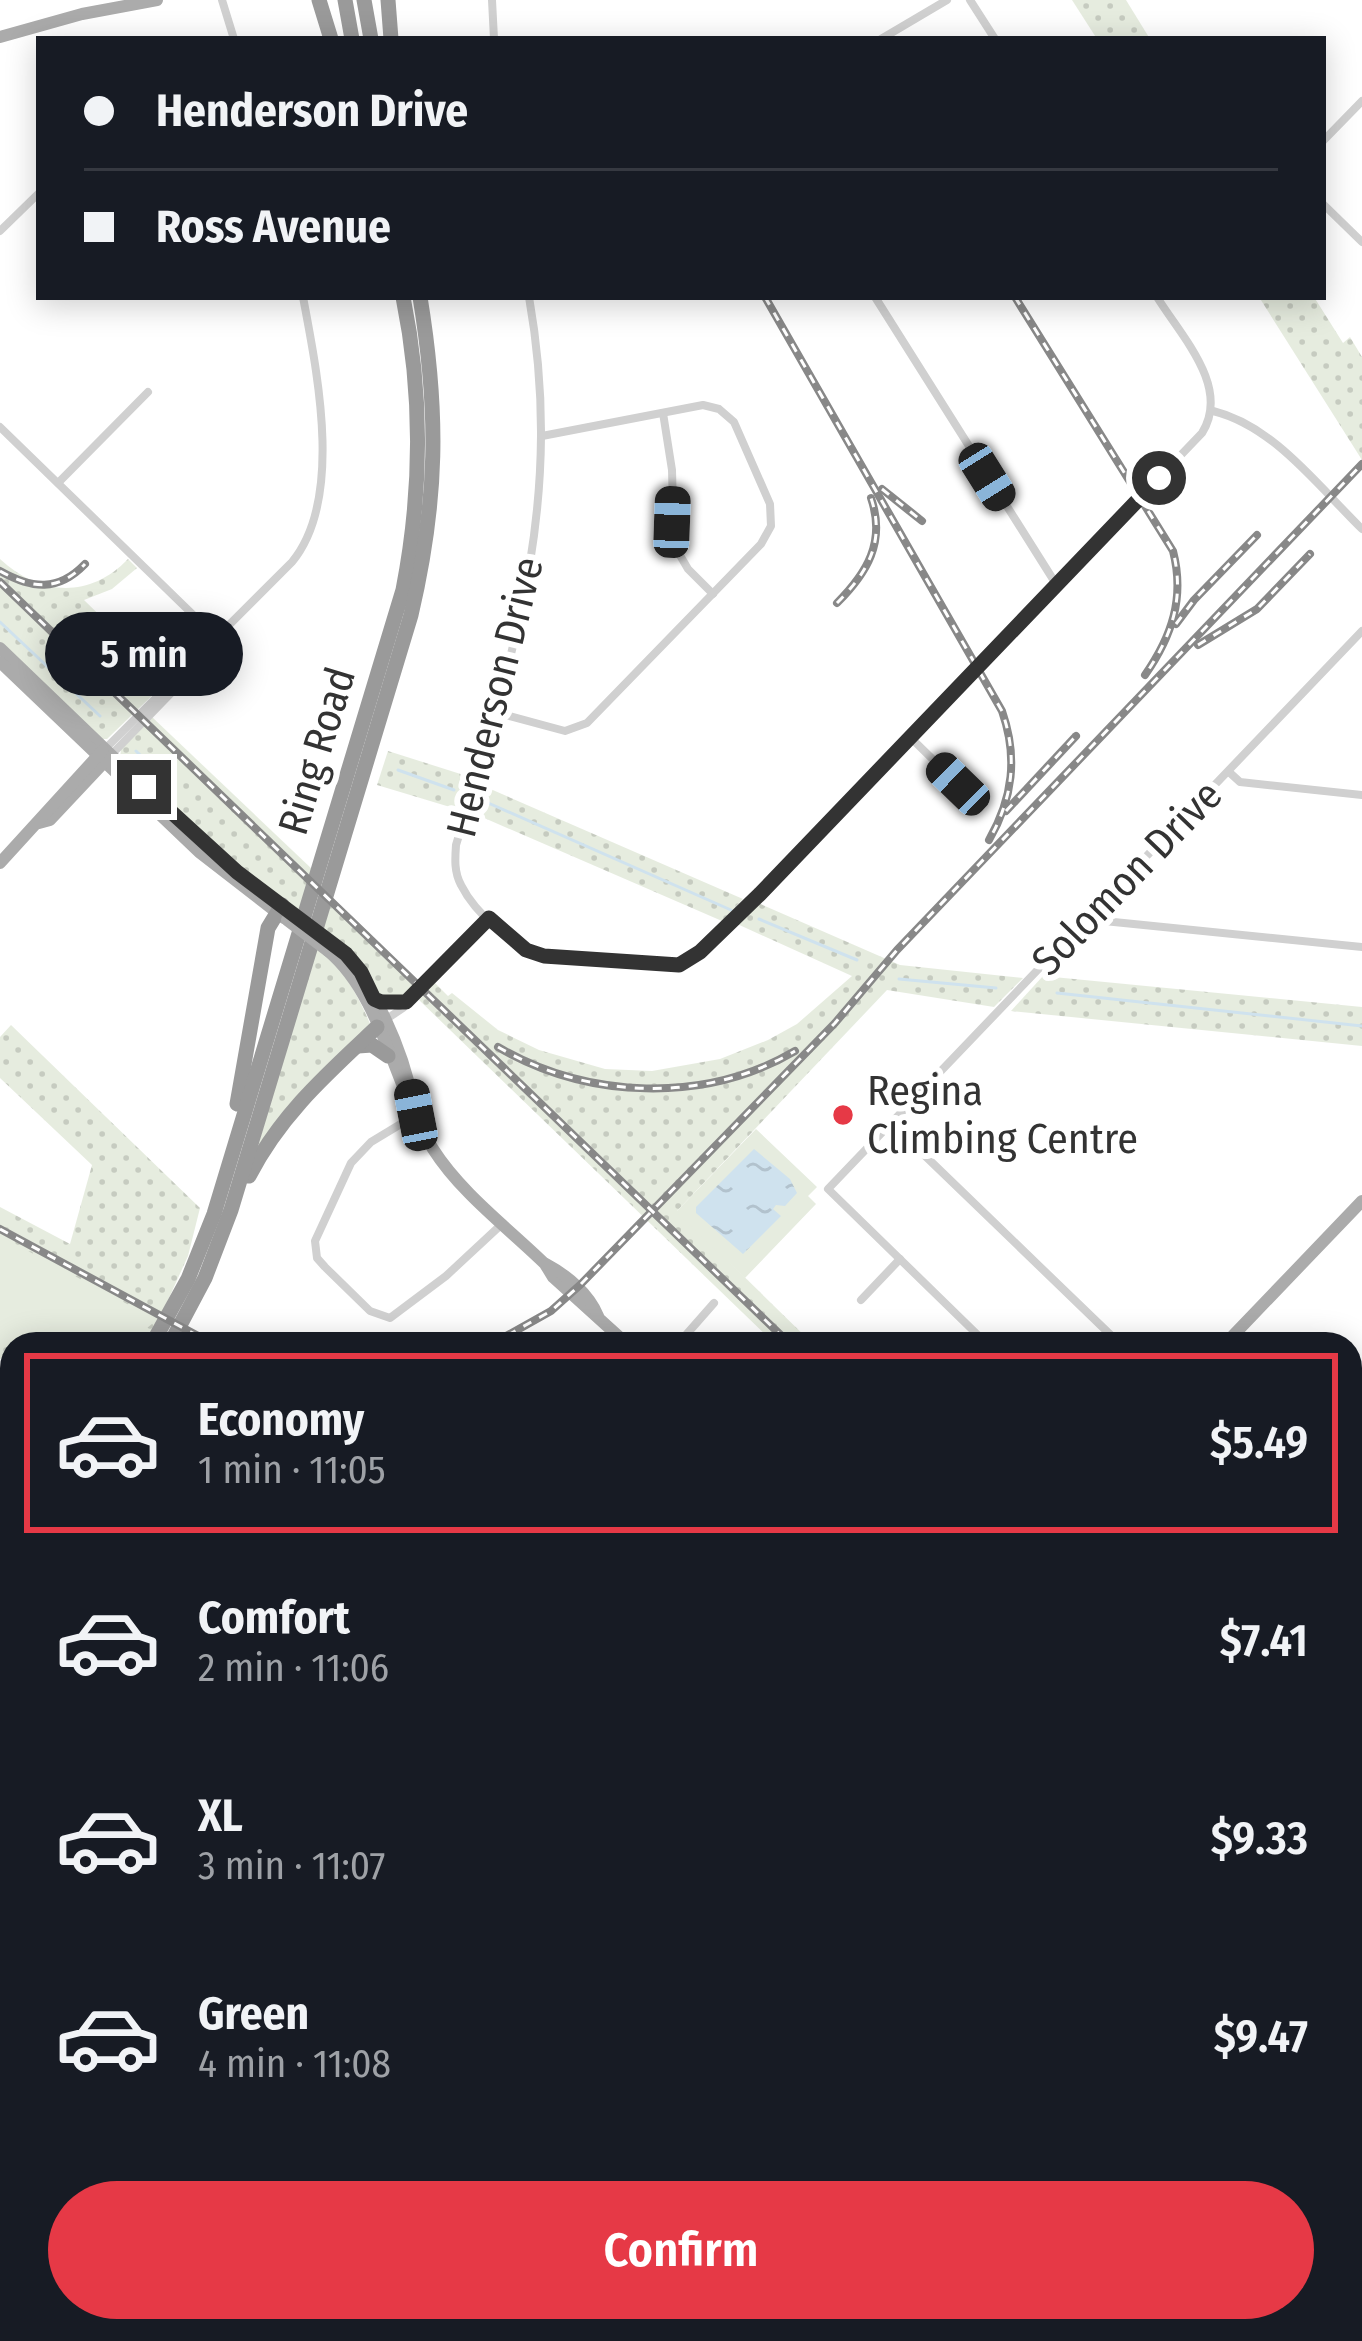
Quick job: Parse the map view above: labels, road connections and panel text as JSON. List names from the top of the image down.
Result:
{
  "streets": {
    "highway": ["Ring Road"],
    "street": ["Henderson Drive", "Solomon Drive"]
  },
  "places": ["Regina Climbing Centre"],
  "page": {
    "banner": ["Henderson Drive", "Ross Avenue"],
    "bubble": "5 min",
    "list": [
      {
        "name": "Economy",
        "note": "1 min · 11:05",
        "value": "$5.49"
      },
      {
        "name": "Comfort",
        "note": "2 min · 11:06",
        "value": "$7.41"
      },
      {
        "name": "XL",
        "note": "3 min · 11:07",
        "value": "$9.33"
      },
      {
        "name": "Green",
        "note": "4 min · 11:08",
        "value": "$9.47"
      }
    ],
    "buttons": "Confirm"
  }
}
